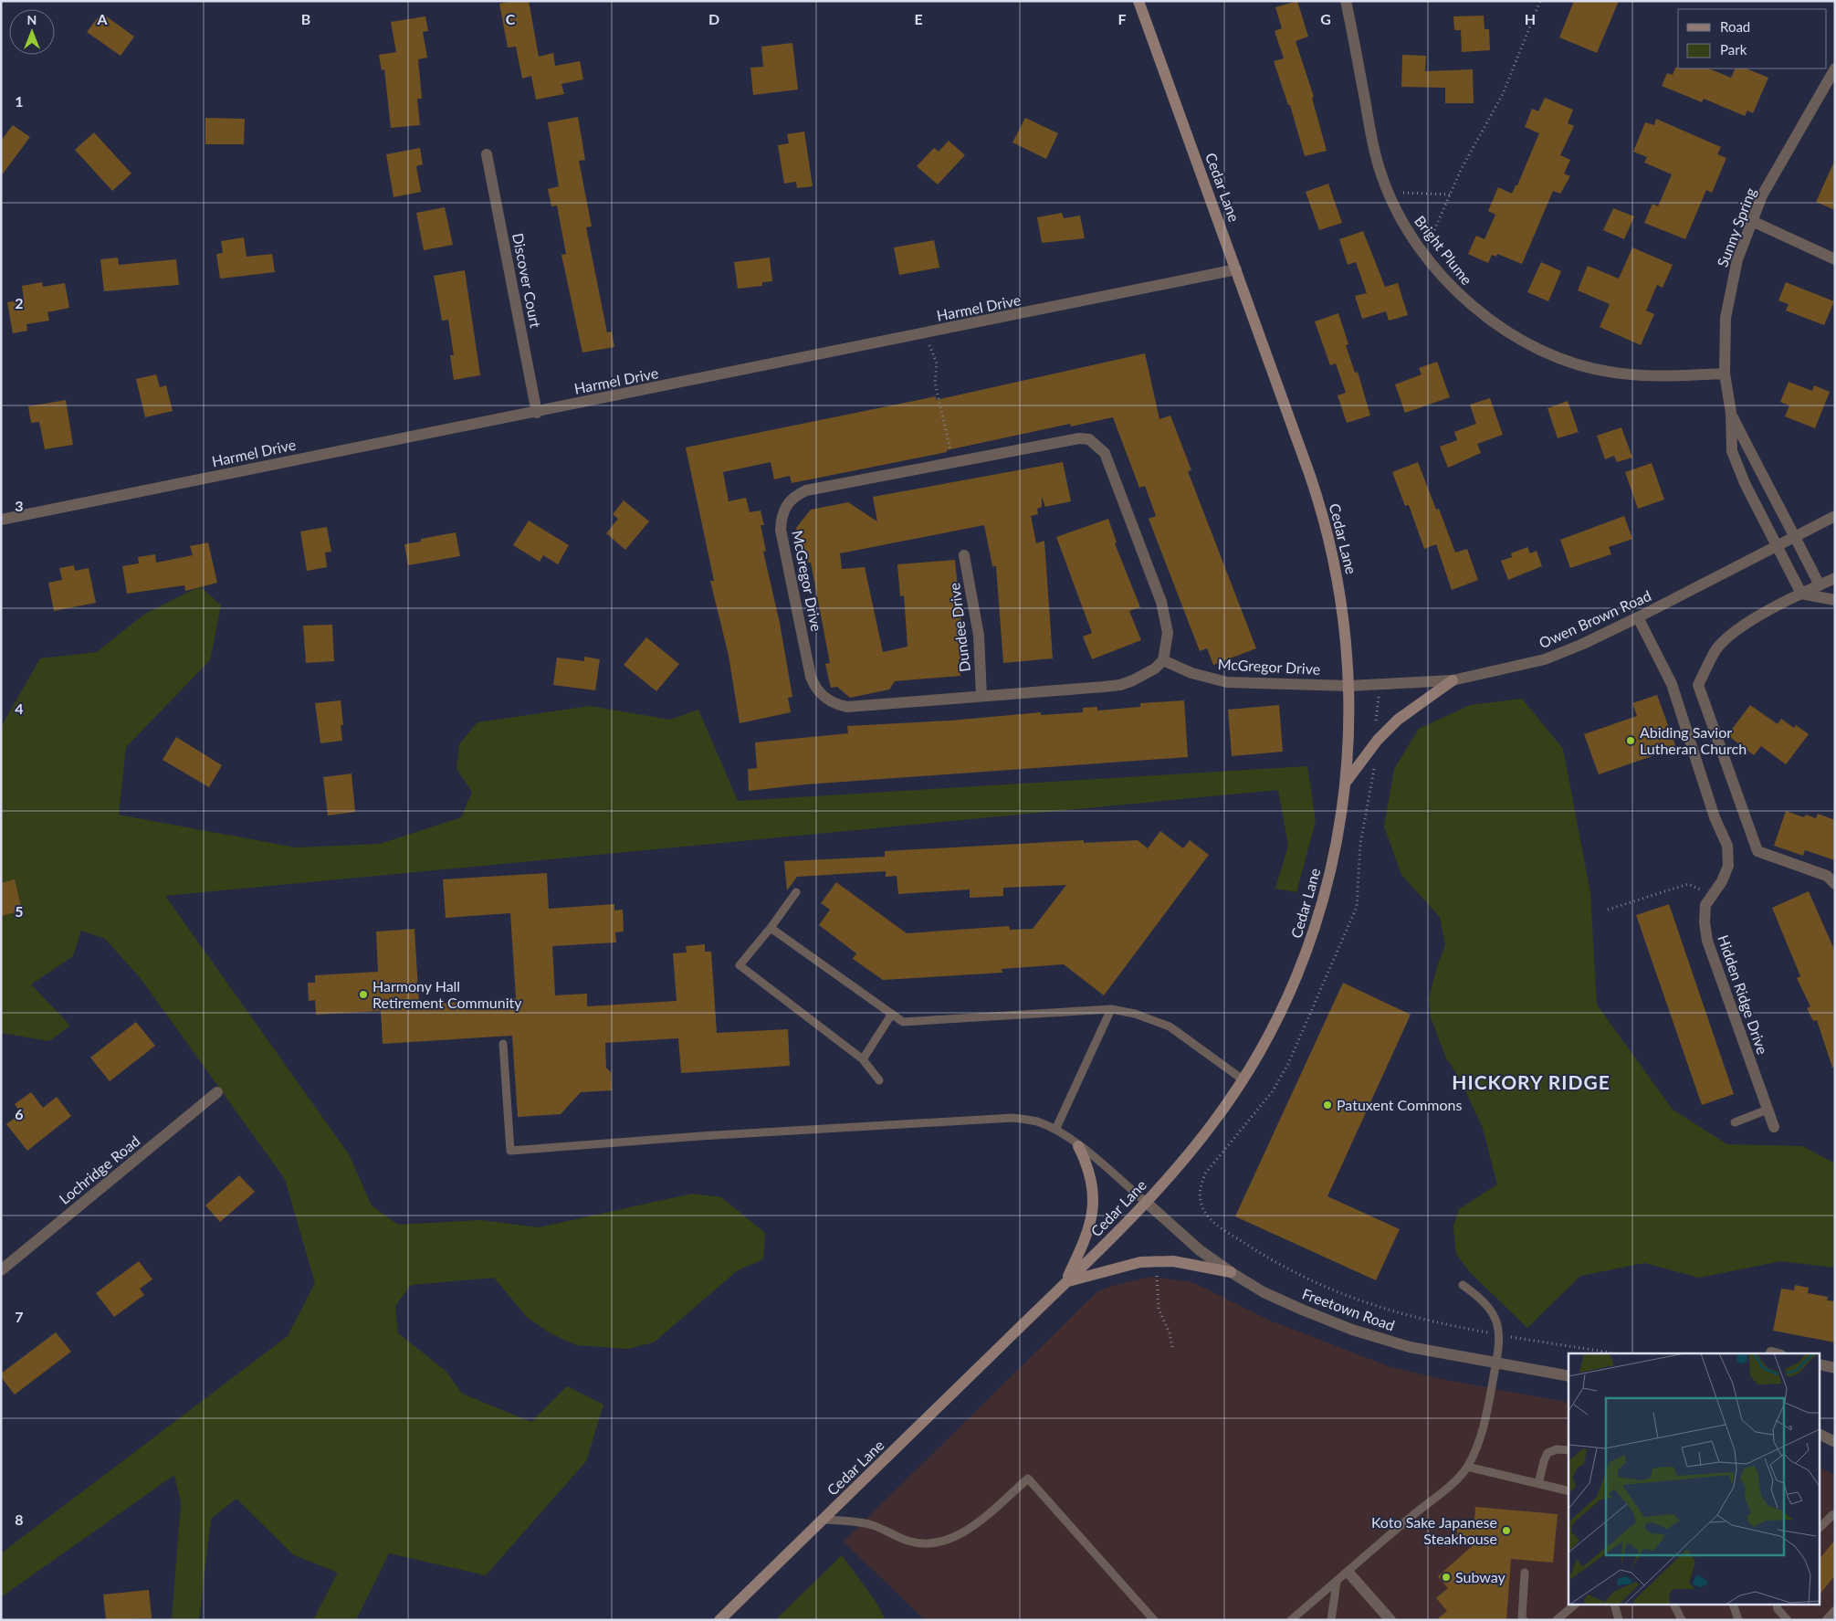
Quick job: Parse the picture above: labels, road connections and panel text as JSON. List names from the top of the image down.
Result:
{
  "streets": {
    "main road": ["Cedar Lane"],
    "street": [
      "Sunny Spring",
      "Bright Plume",
      "Discover Court",
      "Harmel Drive",
      "McGregor Drive",
      "Owen Brown Road",
      "Dundee Drive",
      "Hidden Ridge Drive",
      "Lochridge Road",
      "Freetown Road"
    ]
  },
  "crossings": [
    ["Cedar Lane", "Harmel Drive"],
    ["Cedar Lane", "McGregor Drive"],
    ["Cedar Lane", "Owen Brown Road"],
    ["Cedar Lane", "Freetown Road"],
    ["Sunny Spring", "Bright Plume"],
    ["Sunny Spring", "Owen Brown Road"],
    ["Discover Court", "Harmel Drive"],
    ["McGregor Drive", "Owen Brown Road"],
    ["McGregor Drive", "Dundee Drive"],
    ["Owen Brown Road", "Hidden Ridge Drive"]
  ],
  "districts": ["HICKORY RIDGE"],
  "places": [
    "Abiding Savior Lutheran Church",
    "Harmony Hall Retirement Community",
    "Patuxent Commons",
    "Koto Sake Japanese Steakhouse",
    "Subway"
  ],
  "legend": ["Road", "Park"],
  "north": "top",
  "grid": {
    "columns": [
      "A",
      "B",
      "C",
      "D",
      "E",
      "F",
      "G",
      "H"
    ],
    "rows": [
      "1",
      "2",
      "3",
      "4",
      "5",
      "6",
      "7",
      "8"
    ]
  }
}
